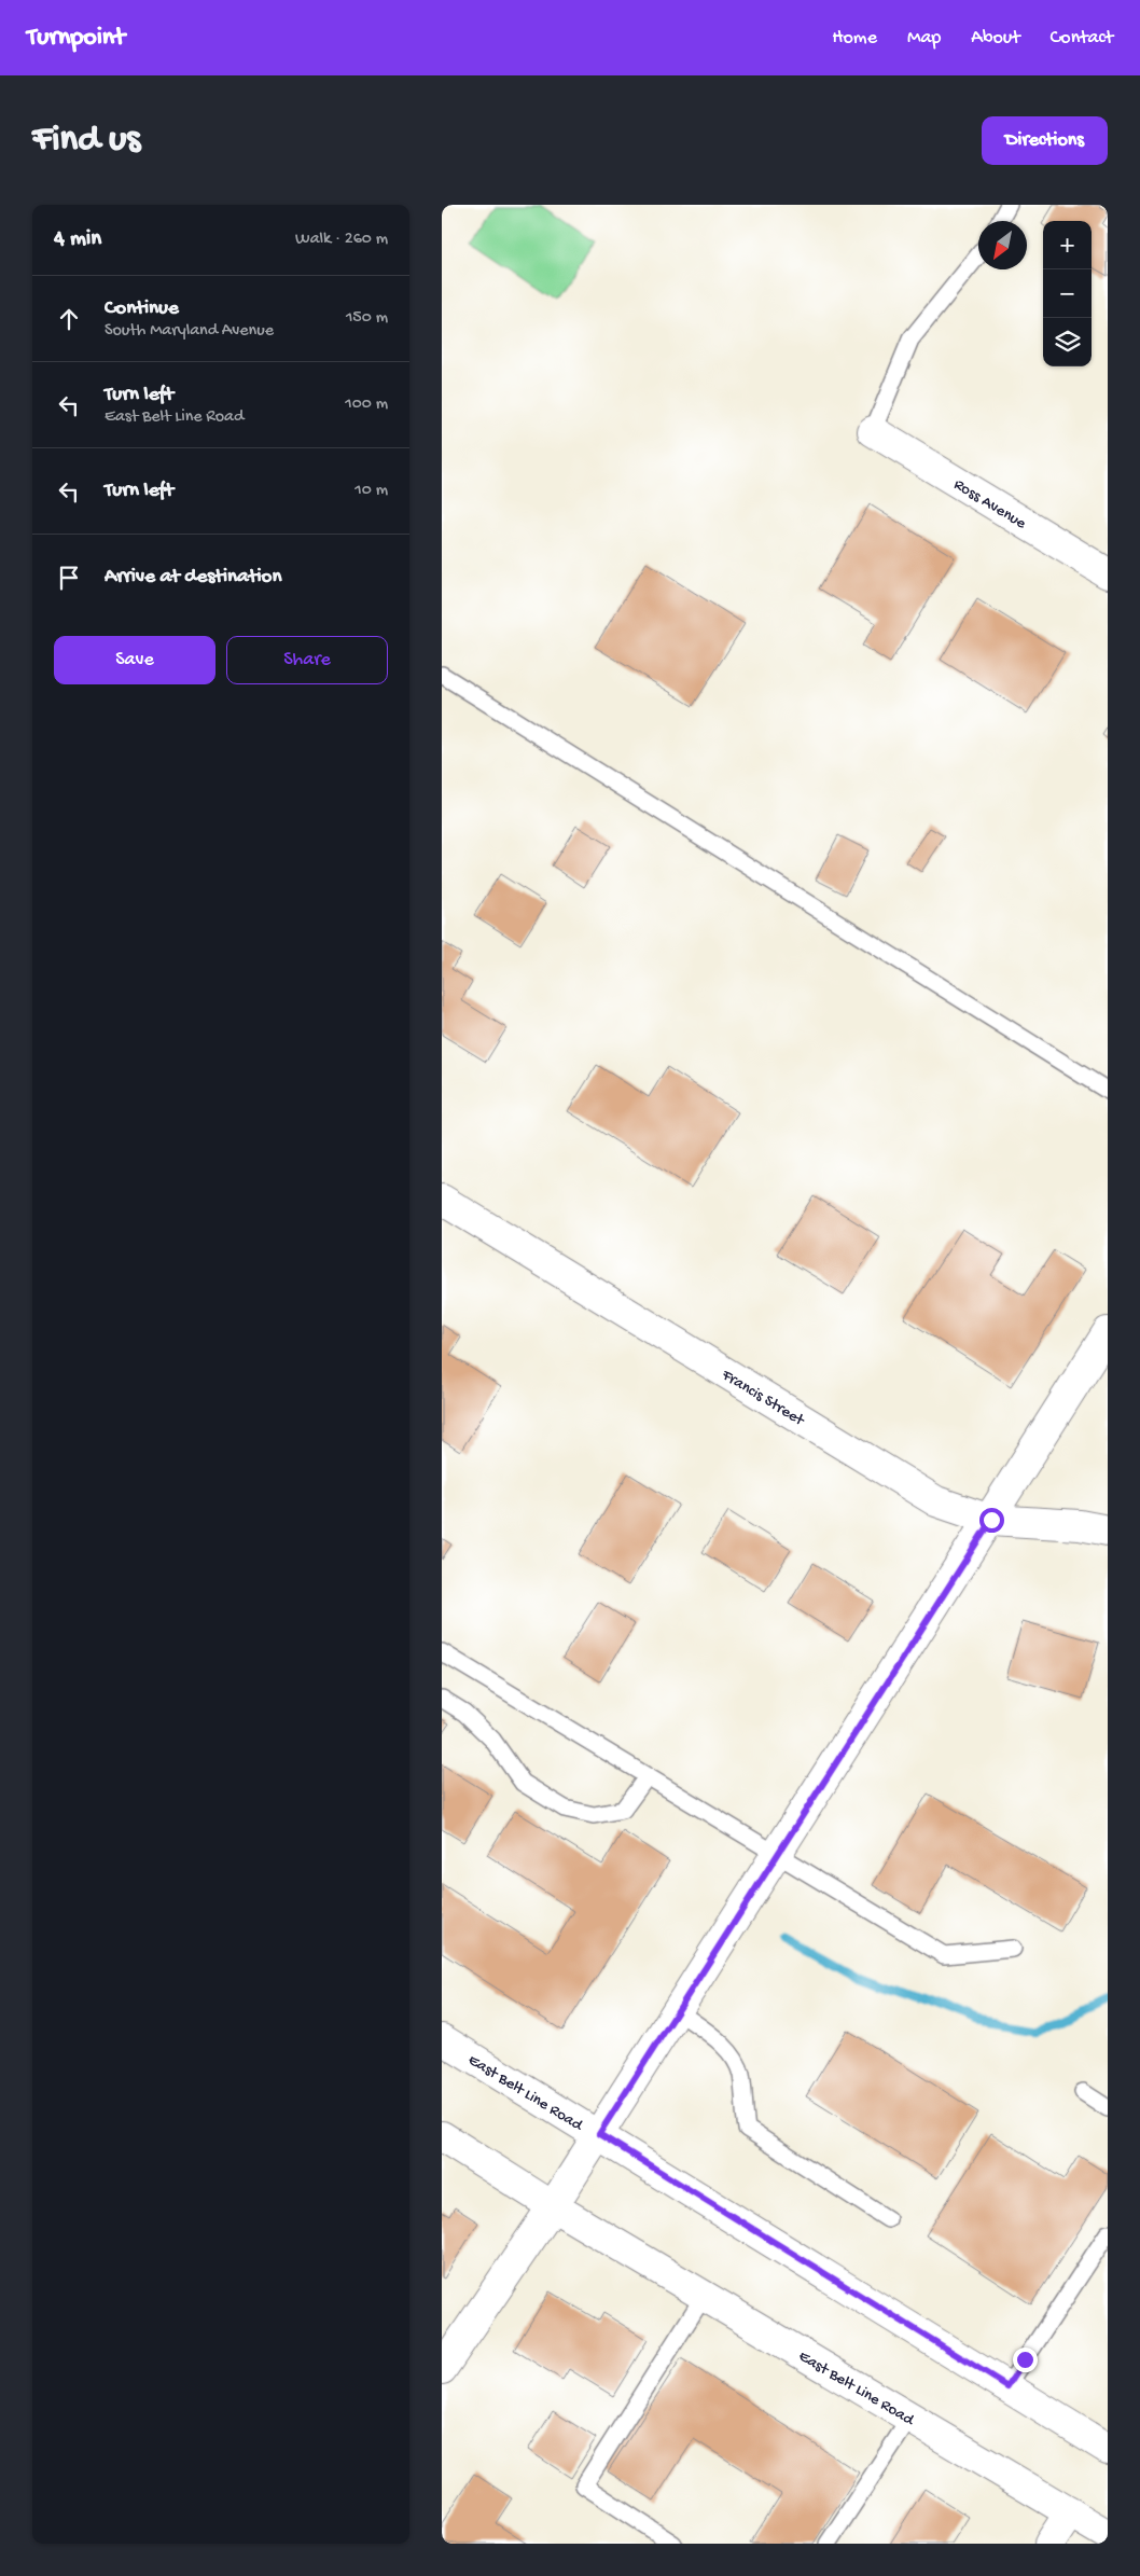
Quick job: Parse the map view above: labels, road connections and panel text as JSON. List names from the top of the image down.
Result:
{
  "streets": {
    "street": ["Ross Avenue", "Francis Street", "East Belt Line Road"]
  },
  "north": "bottom left",
  "page": {
    "header": "Turnpoint",
    "nav": [
      "Home",
      "Map",
      "About",
      "Contact"
    ],
    "buttons": [
      "Directions",
      ["Save", "Share"]
    ],
    "title": "Find us",
    "heading": ["4 min", "Walk · 260 m"],
    "map_buttons": ["+", "−"],
    "list": [
      ["Continue", "South Maryland Avenue", "150 m"],
      ["Turn left", "East Belt Line Road", "100 m"],
      ["Turn left", "10 m"],
      "Arrive at destination"
    ]
  }
}
